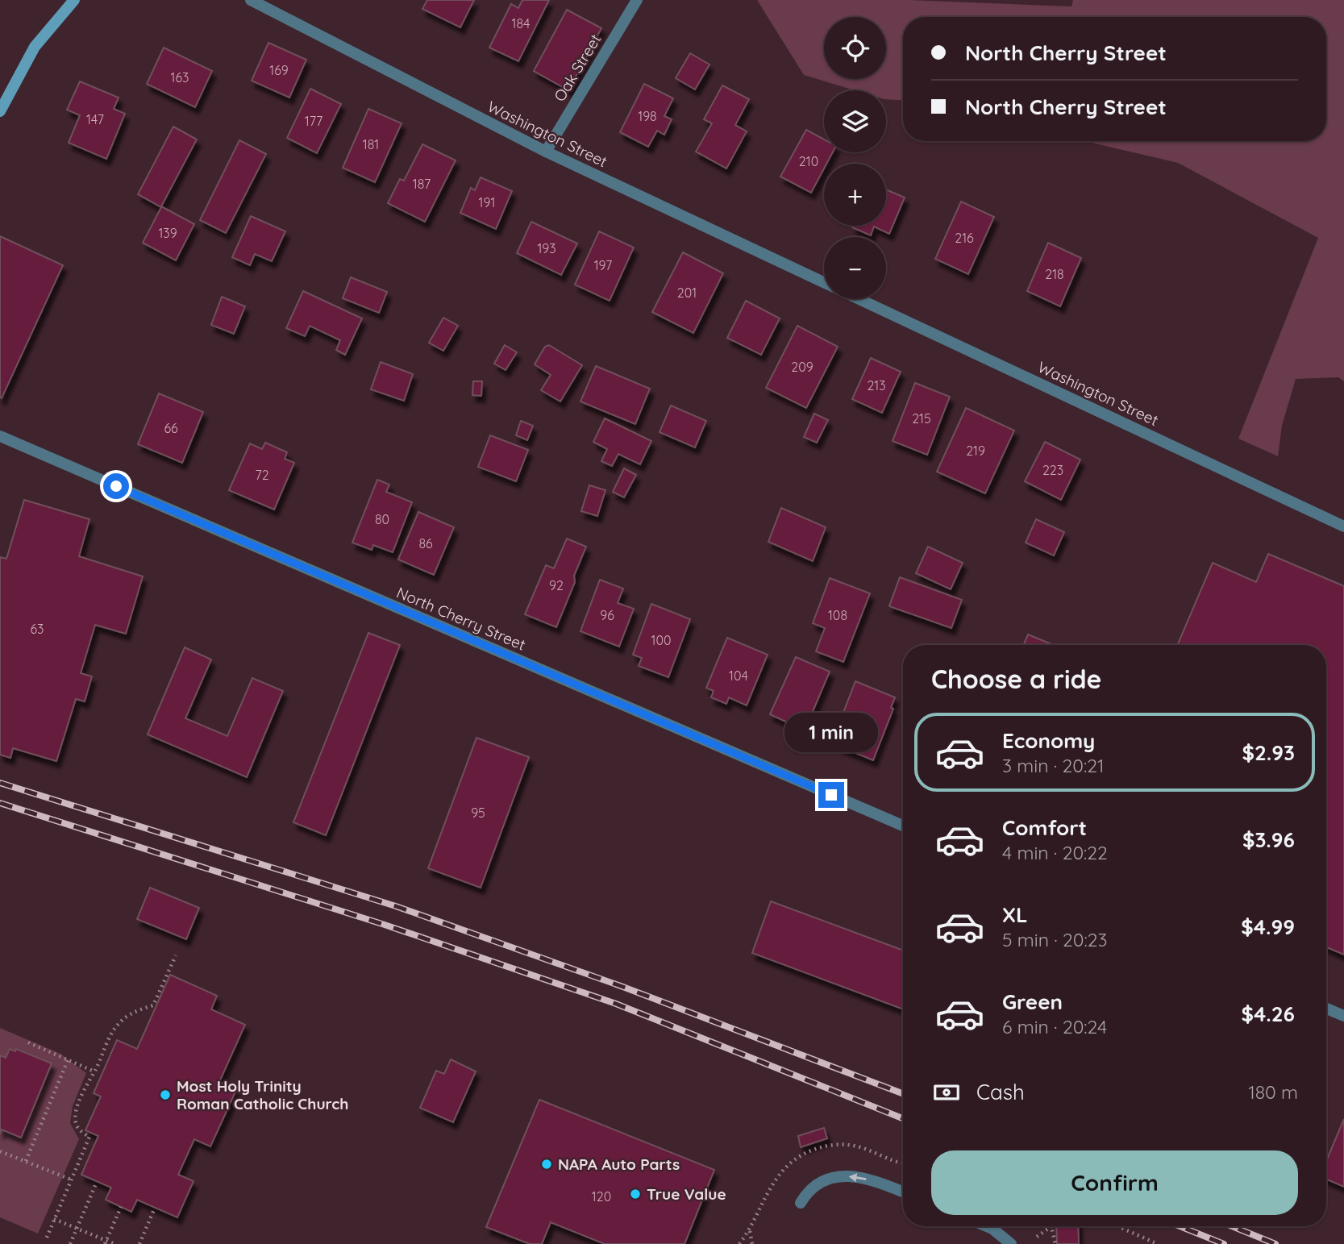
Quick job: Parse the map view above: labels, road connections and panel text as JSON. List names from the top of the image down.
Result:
{
  "streets": {
    "street": ["Oak Street", "Washington Street", "North Cherry Street"]
  },
  "crossings": [
    ["Oak Street", "Washington Street"]
  ],
  "places": ["Most Holy Trinity Roman Catholic Church", "NAPA Auto Parts", "True Value"],
  "house_numbers": [
    "184",
    "169",
    "163",
    "198",
    "147",
    "177",
    "181",
    "210",
    "187",
    "191",
    "139",
    "216",
    "193",
    "197",
    "218",
    "201",
    "209",
    "213",
    "215",
    "66",
    "219",
    "223",
    "72",
    "80",
    "86",
    "92",
    "96",
    "108",
    "63",
    "100",
    "104",
    "95",
    "120"
  ],
  "page": {
    "map_buttons": ["+", "−"],
    "banner": ["North Cherry Street", "North Cherry Street"],
    "heading": "Choose a ride",
    "bubble": "1 min",
    "list": [
      {
        "name": "Economy",
        "note": "3 min · 20:21",
        "value": "$2.93"
      },
      {
        "name": "Comfort",
        "note": "4 min · 20:22",
        "value": "$3.96"
      },
      {
        "name": "XL",
        "note": "5 min · 20:23",
        "value": "$4.99"
      },
      {
        "name": "Green",
        "note": "6 min · 20:24",
        "value": "$4.26"
      }
    ],
    "pay": ["Cash", "180 m"],
    "buttons": "Confirm"
  }
}
